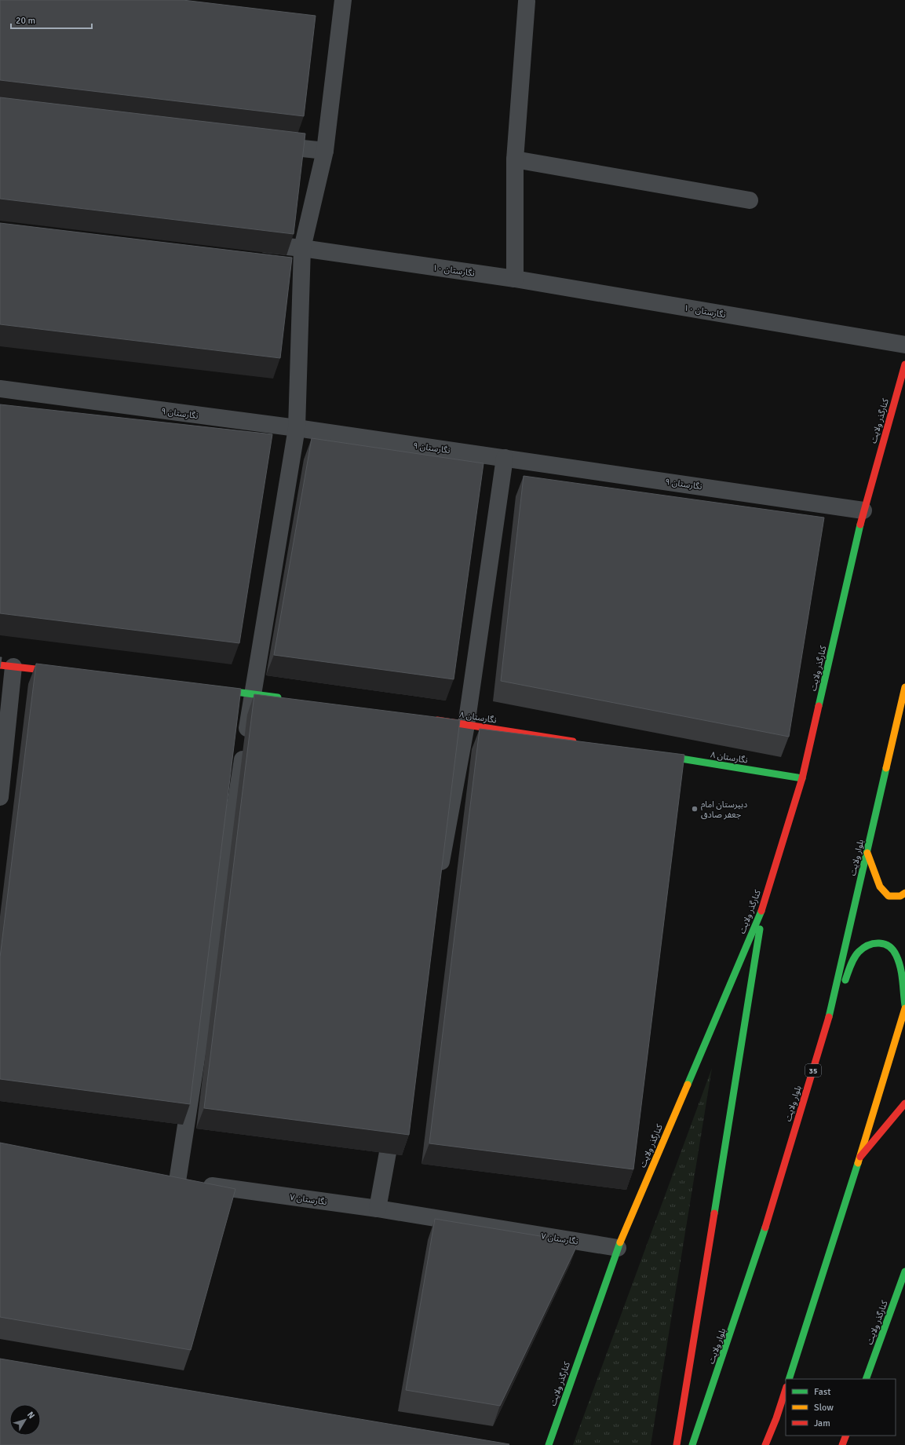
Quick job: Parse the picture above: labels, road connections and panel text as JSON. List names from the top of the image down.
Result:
{
  "streets": {
    "main road": [
      "کنارگذر ولایت",
      "نگارستان ۸",
      "بلوار ولایت",
      "35"
    ],
    "street": ["نگارستان ۱۰", "نگارستان ۹", "نگارستان ۷"]
  },
  "crossings": [
    ["نگارستان ۹", "کنارگذر ولایت"],
    ["کنارگذر ولایت", "نگارستان ۸"],
    ["کنارگذر ولایت", "نگارستان ۷"]
  ],
  "places": ["دبیرستان امام جعفر صادق"],
  "legend": ["Fast", "Slow", "Jam"],
  "scale_bar": "20 m",
  "north": "top right"
}
